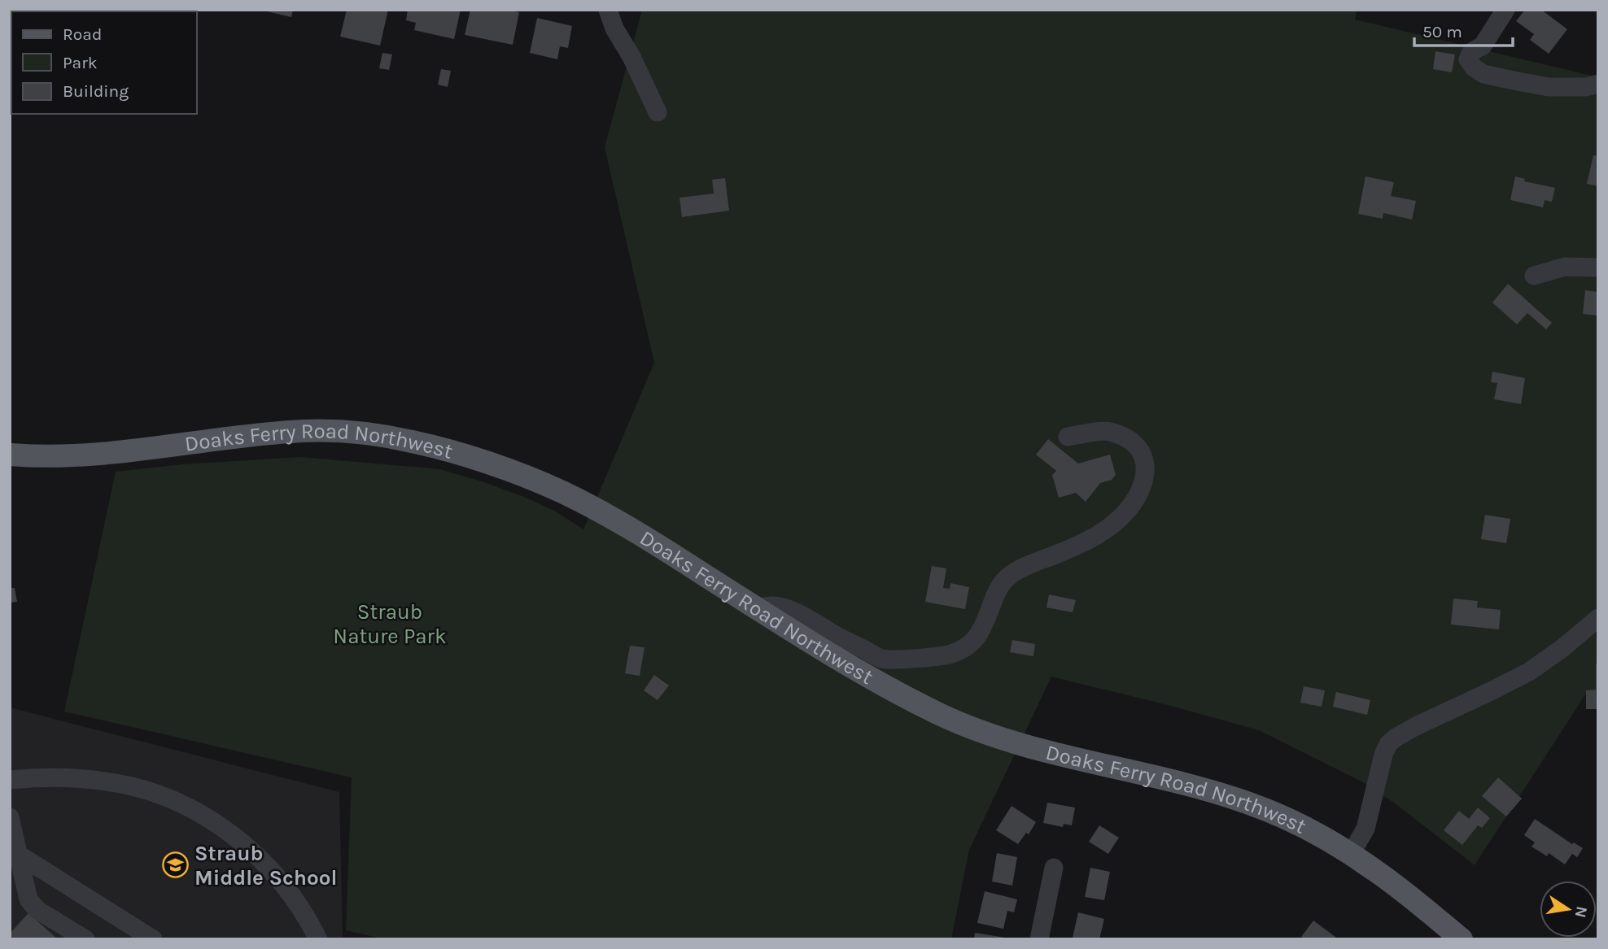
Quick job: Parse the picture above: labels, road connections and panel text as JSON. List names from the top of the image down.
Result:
{
  "streets": {
    "main road": ["Doaks Ferry Road Northwest"]
  },
  "parks": ["Straub Nature Park"],
  "places": {
    "school or university": ["Straub Middle School"]
  },
  "legend": ["Road", "Park", "Building"],
  "scale_bar": "50 m",
  "north": "right"
}
